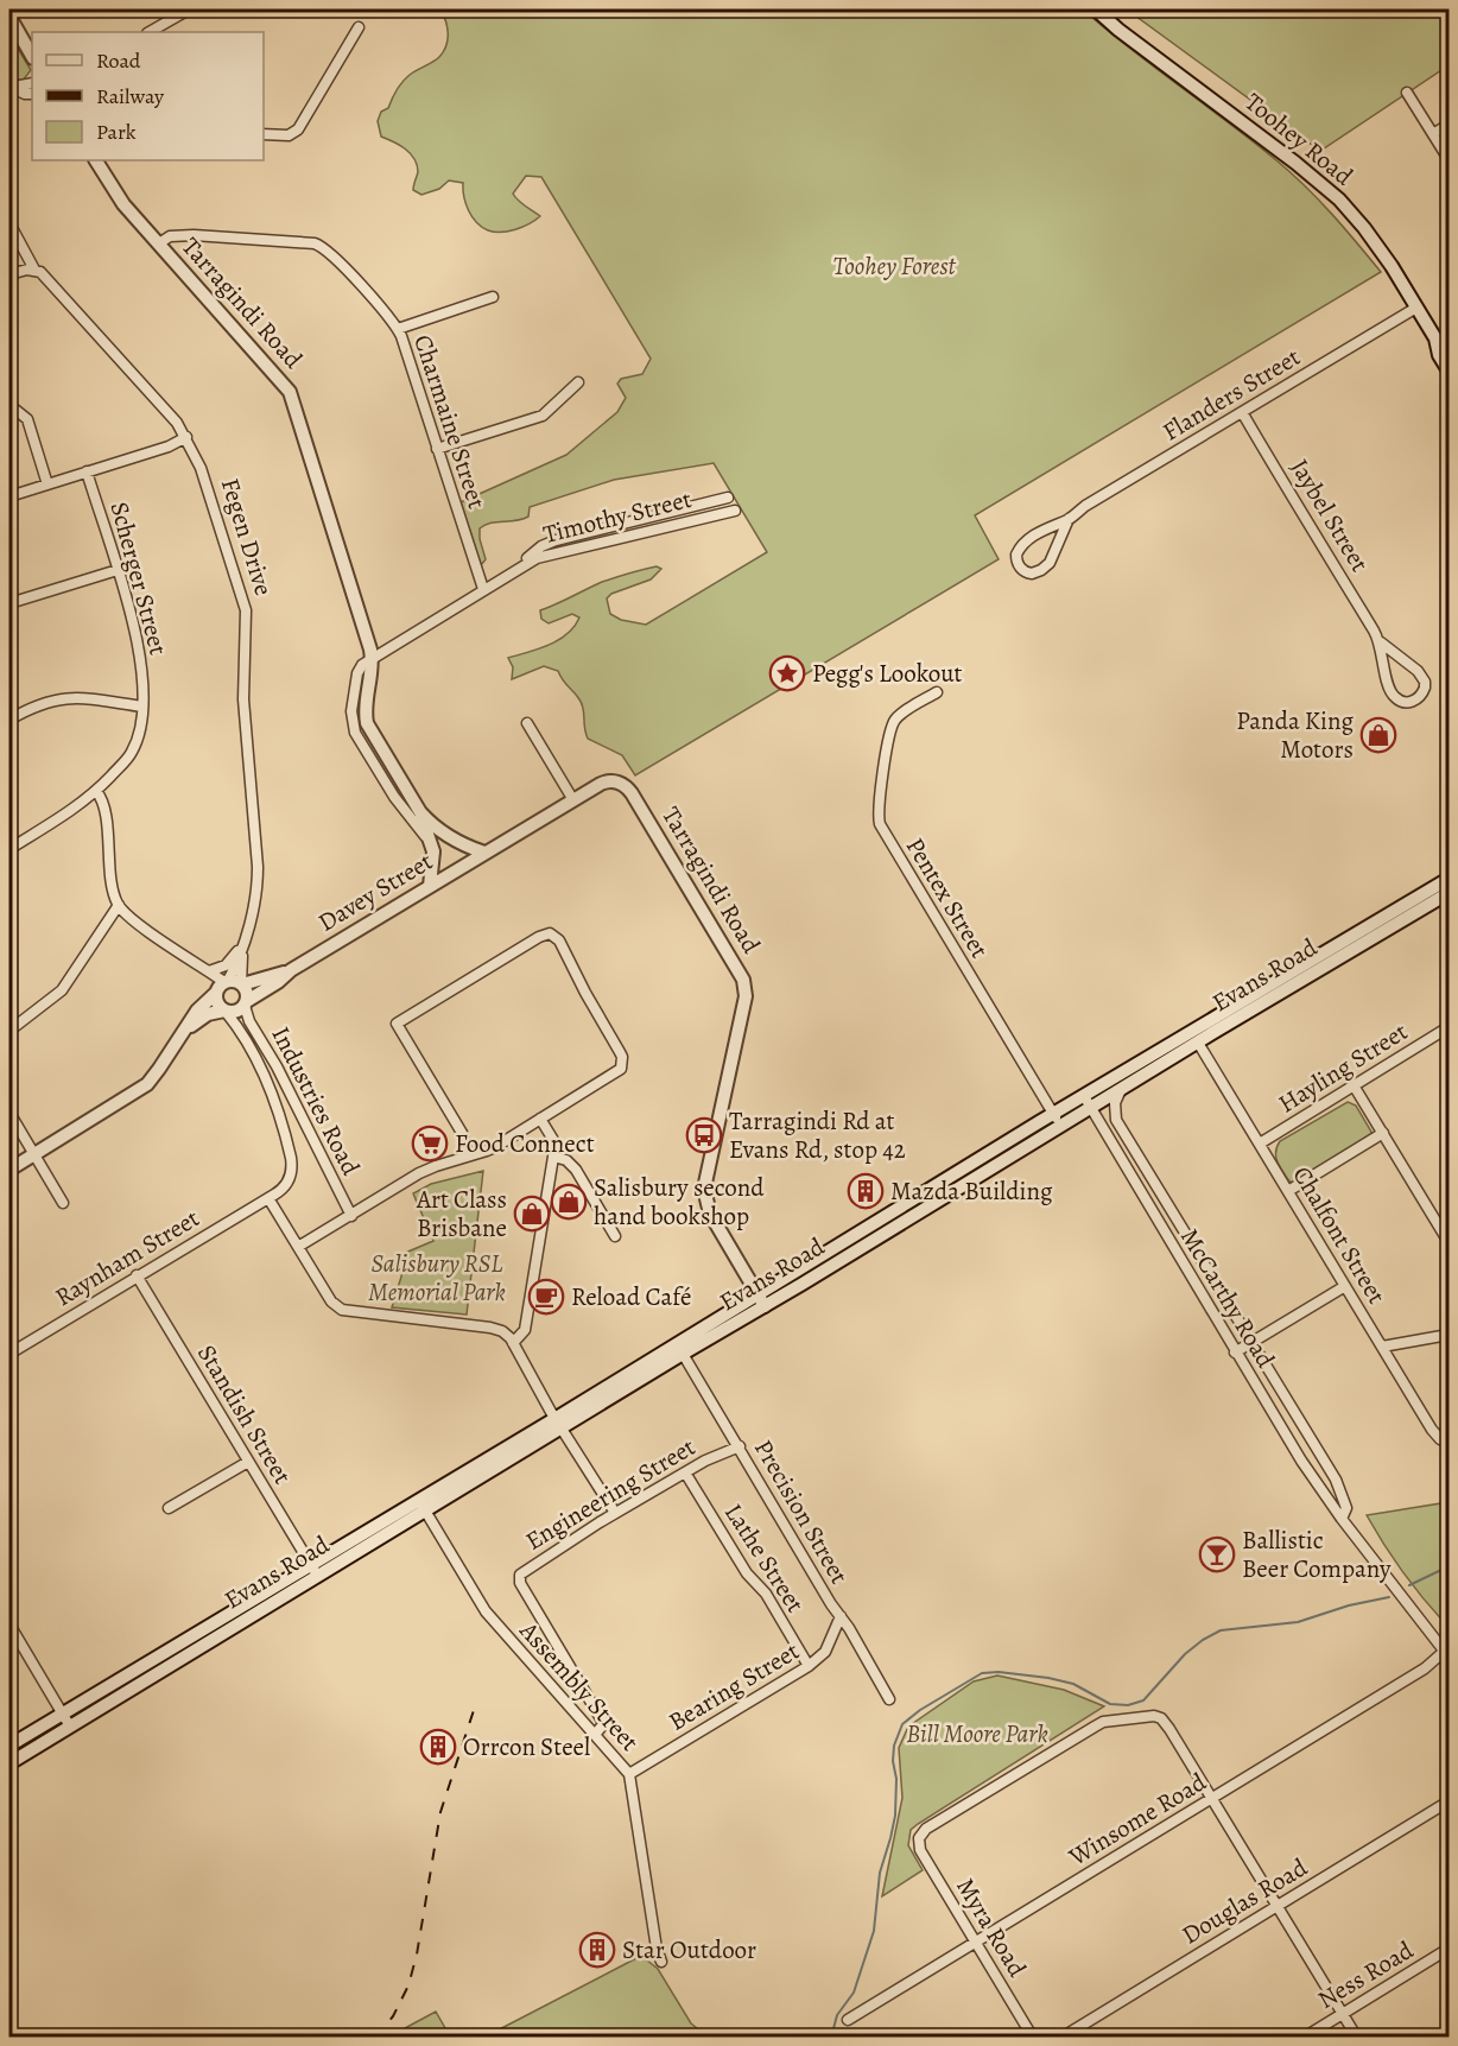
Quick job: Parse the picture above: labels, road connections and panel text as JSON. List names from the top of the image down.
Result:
{
  "streets": {
    "main road": [
      "Toohey Road",
      "Tarragindi Road",
      "Fegen Drive",
      "Davey Street",
      "Evans Road"
    ],
    "street": [
      "Flanders Street",
      "Charmaine Street",
      "Jaybel Street",
      "Timothy Street",
      "Scherger Street",
      "Pentex Street",
      "Hayling Street",
      "Industries Road",
      "Chalfont Street",
      "Raynham Street",
      "McCarthy Road",
      "Standish Street",
      "Engineering Street",
      "Precision Street",
      "Lathe Street",
      "Assembly Street",
      "Bearing Street",
      "Winsome Road",
      "Douglas Road",
      "Myra Road",
      "Ness Road"
    ]
  },
  "crossings": [
    ["Toohey Road", "Flanders Street"],
    ["Tarragindi Road", "Charmaine Street"],
    ["Tarragindi Road", "Timothy Street"],
    ["Tarragindi Road", "Davey Street"],
    ["Tarragindi Road", "Evans Road"],
    ["Flanders Street", "Jaybel Street"],
    ["Charmaine Street", "Timothy Street"],
    ["Fegen Drive", "Davey Street"],
    ["Fegen Drive", "Industries Road"],
    ["Davey Street", "Industries Road"],
    ["Pentex Street", "Evans Road"],
    ["Evans Road", "Chalfont Street"],
    ["Evans Road", "McCarthy Road"],
    ["Evans Road", "Standish Street"],
    ["Evans Road", "Precision Street"],
    ["Evans Road", "Assembly Street"],
    ["Hayling Street", "Chalfont Street"],
    ["Industries Road", "Raynham Street"],
    ["Raynham Street", "Standish Street"],
    ["McCarthy Road", "Winsome Road"],
    ["Engineering Street", "Precision Street"],
    ["Engineering Street", "Lathe Street"],
    ["Engineering Street", "Assembly Street"],
    ["Precision Street", "Bearing Street"],
    ["Lathe Street", "Bearing Street"],
    ["Assembly Street", "Bearing Street"],
    ["Winsome Road", "Myra Road"]
  ],
  "parks": ["Toohey Forest", "Salisbury RSL Memorial Park", "Bill Moore Park"],
  "places": {
    "place": ["Pegg's Lookout"],
    "shop": ["Panda King Motors", "Salisbury second hand bookshop", "Art Class Brisbane"],
    "bus stop": ["Tarragindi Rd at Evans Rd, stop 42"],
    "supermarket": ["Food Connect"],
    "building": ["Mazda Building", "Orrcon Steel", "Star Outdoor"],
    "cafe": ["Reload Café"],
    "bar": ["Ballistic Beer Company"]
  },
  "legend": ["Road", "Railway", "Park"]
}
